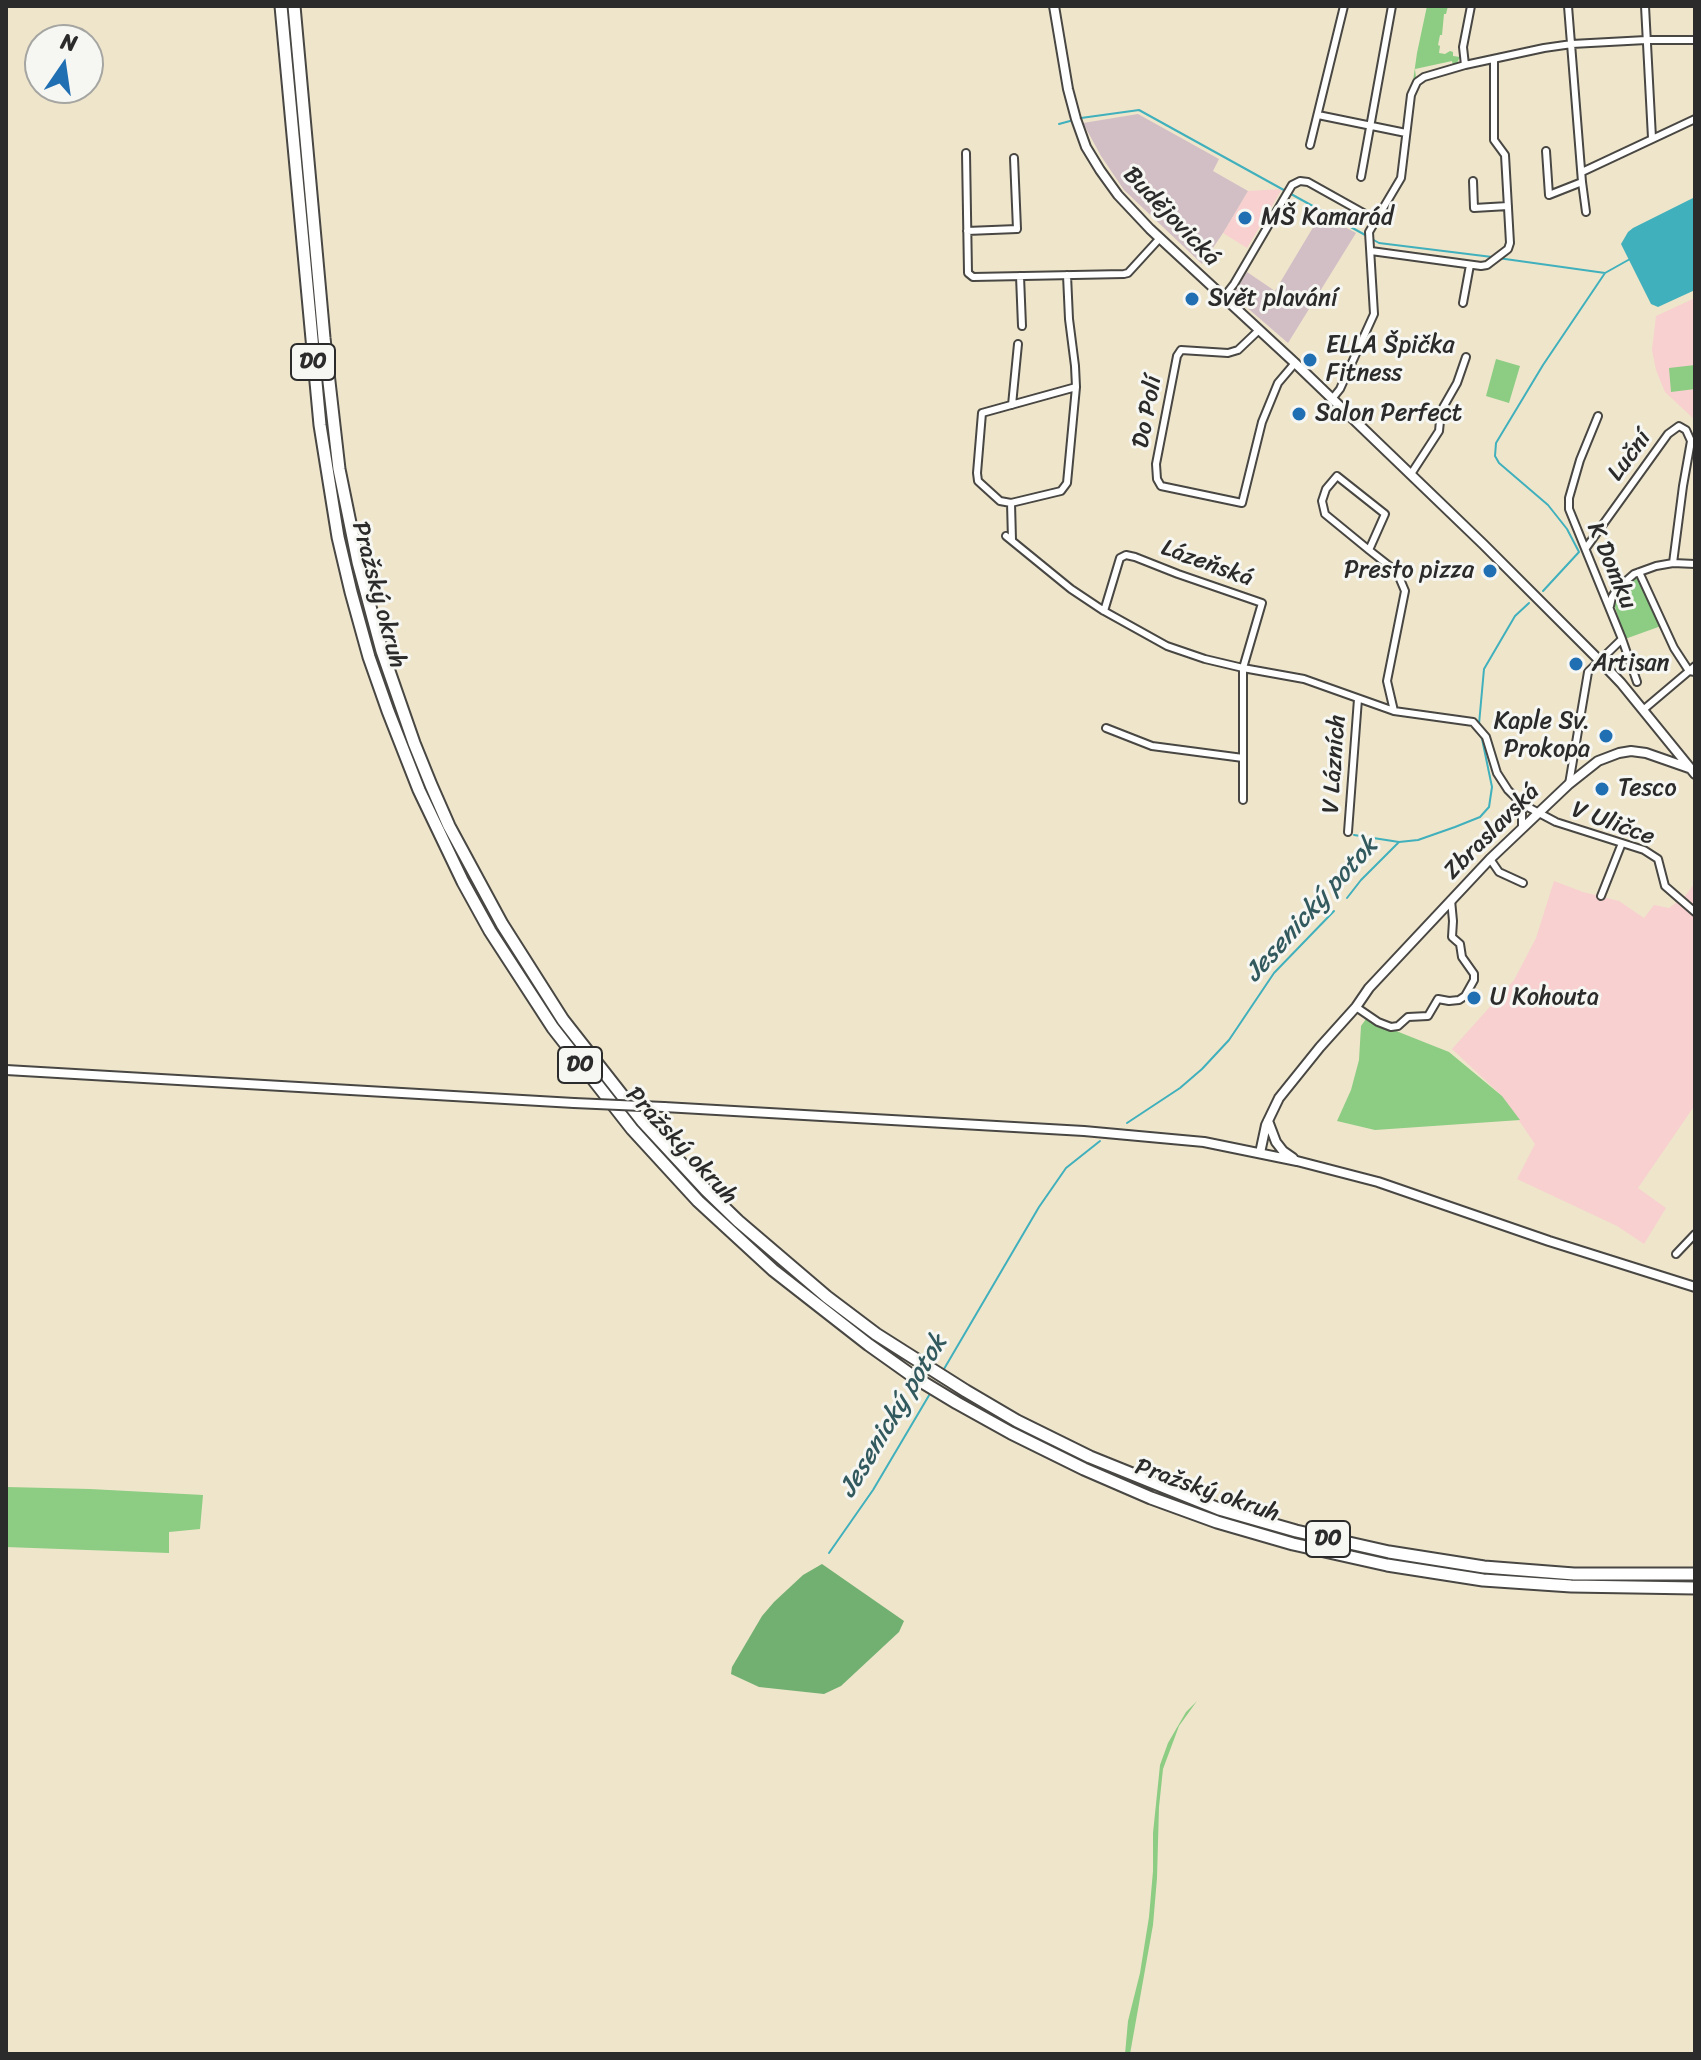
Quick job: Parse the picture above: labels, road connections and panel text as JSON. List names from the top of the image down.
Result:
{
  "streets": {
    "highway": ["D0", "Pražský okruh"],
    "main road": ["Budějovická", "Zbraslavská"],
    "street": [
      "Do Polí",
      "Luční",
      "Lázeňská",
      "K Domku",
      "V Lázních",
      "V Uličce"
    ]
  },
  "crossings": [
    ["Budějovická", "Do Polí"],
    ["Budějovická", "K Domku"],
    ["Budějovická", "Zbraslavská"],
    ["Luční", "K Domku"],
    ["Lázeňská", "V Lázních"],
    ["V Lázních", "V Uličce"],
    ["V Lázních", "Zbraslavská"],
    ["V Uličce", "Zbraslavská"]
  ],
  "water": ["Jesenický potok"],
  "places": [
    "MŠ Kamarád",
    "Svět plavání",
    "ELLA Špička Fitness",
    "Salon Perfect",
    "Presto pizza",
    "Artisan",
    "Kaple Sv. Prokopa",
    "Tesco",
    "U Kohouta"
  ],
  "north": "top"
}
